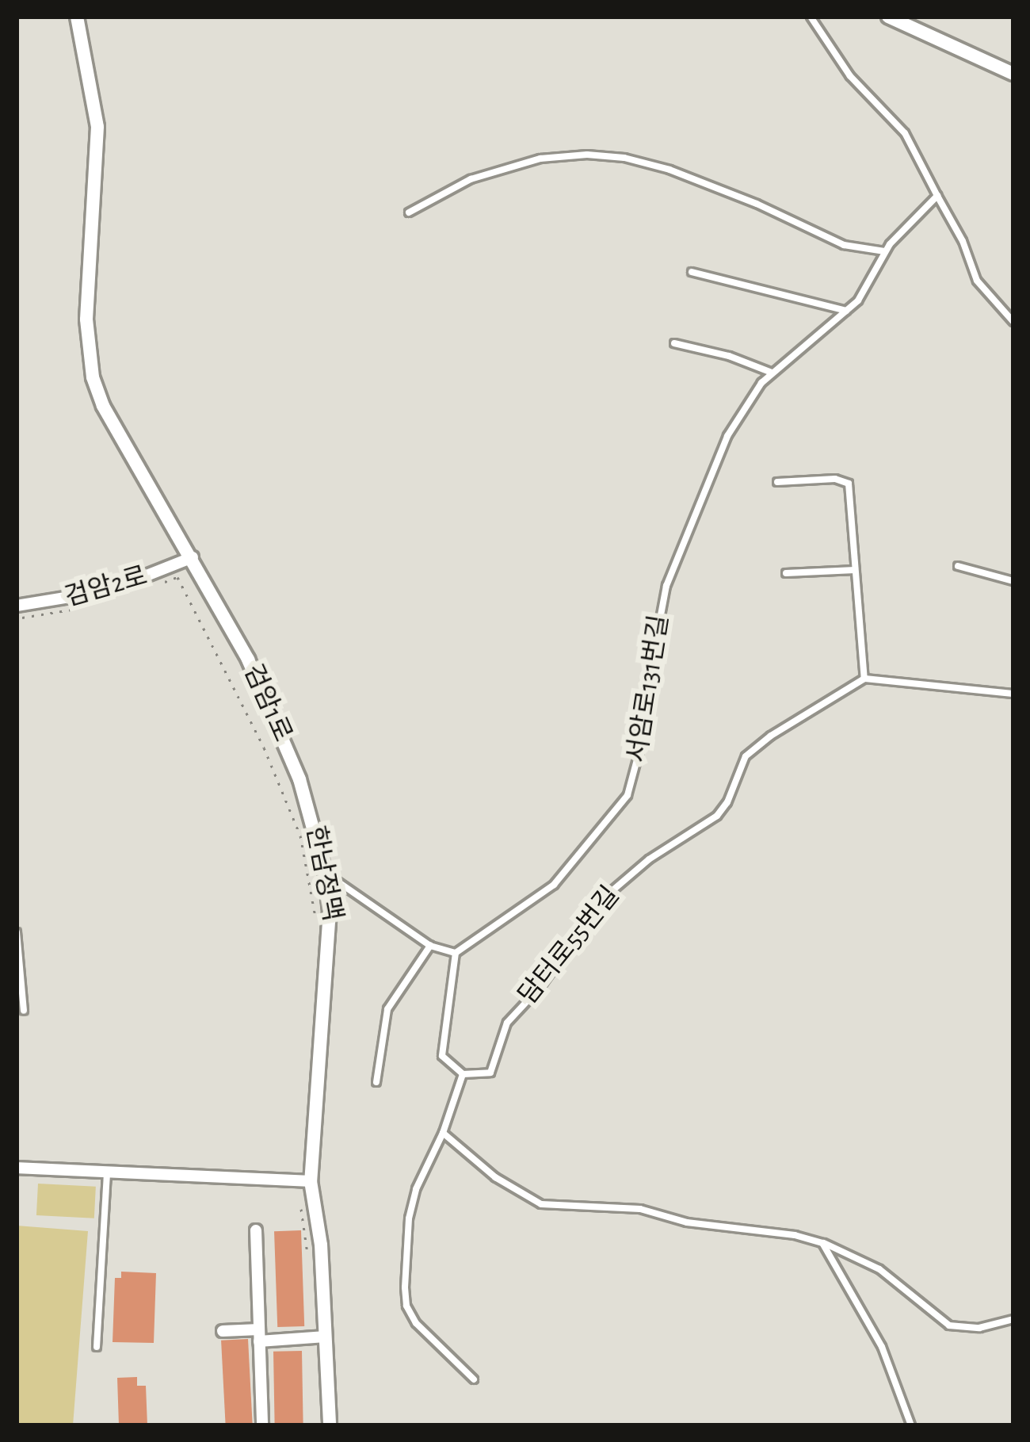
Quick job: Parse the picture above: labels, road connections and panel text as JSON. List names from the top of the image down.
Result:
{
  "streets": {
    "street": ["검암2로", "검암1로"],
    "lane": ["서암로131번길", "담터로55번길"],
    "path": ["한남정맥"]
  },
  "crossings": [
    ["검암2로", "검암1로"]
  ]
}
